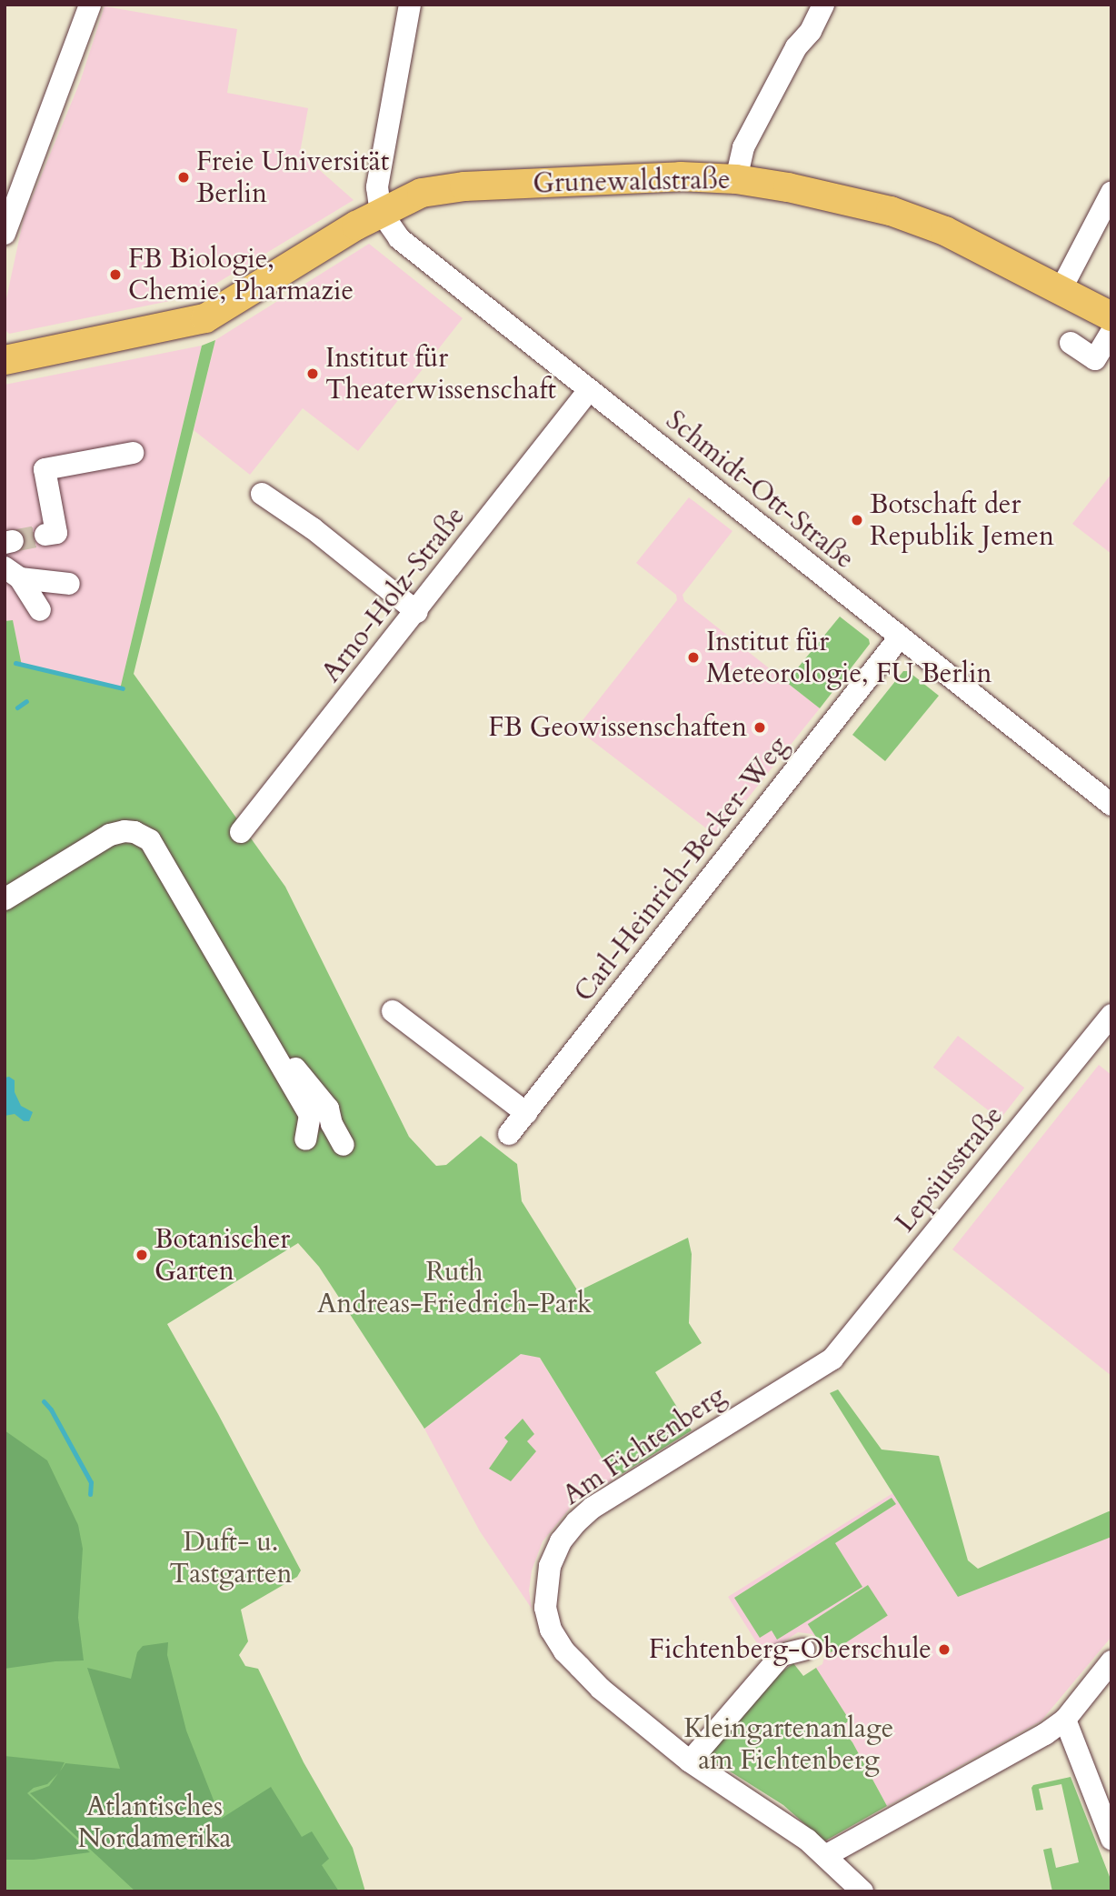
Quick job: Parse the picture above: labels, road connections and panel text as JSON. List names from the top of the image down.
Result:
{
  "streets": {
    "main road": ["Grunewaldstraße"],
    "street": [
      "Schmidt-Ott-Straße",
      "Arno-Holz-Straße",
      "Carl-Heinrich-Becker-Weg",
      "Lepsiusstraße",
      "Am Fichtenberg"
    ]
  },
  "crossings": [
    ["Grunewaldstraße", "Schmidt-Ott-Straße"],
    ["Schmidt-Ott-Straße", "Arno-Holz-Straße"],
    ["Schmidt-Ott-Straße", "Carl-Heinrich-Becker-Weg"],
    ["Lepsiusstraße", "Am Fichtenberg"]
  ],
  "parks": [
    "Ruth Andreas-Friedrich-Park",
    "Duft- u. Tastgarten",
    "Kleingartenanlage am Fichtenberg",
    "Atlantisches Nordamerika"
  ],
  "places": [
    "Freie Universität Berlin",
    "FB Biologie, Chemie, Pharmazie",
    "Institut für Theaterwissenschaft",
    "Botschaft der Republik Jemen",
    "Institut für Meteorologie, FU Berlin",
    "FB Geowissenschaften",
    "Botanischer Garten",
    "Fichtenberg-Oberschule"
  ]
}
